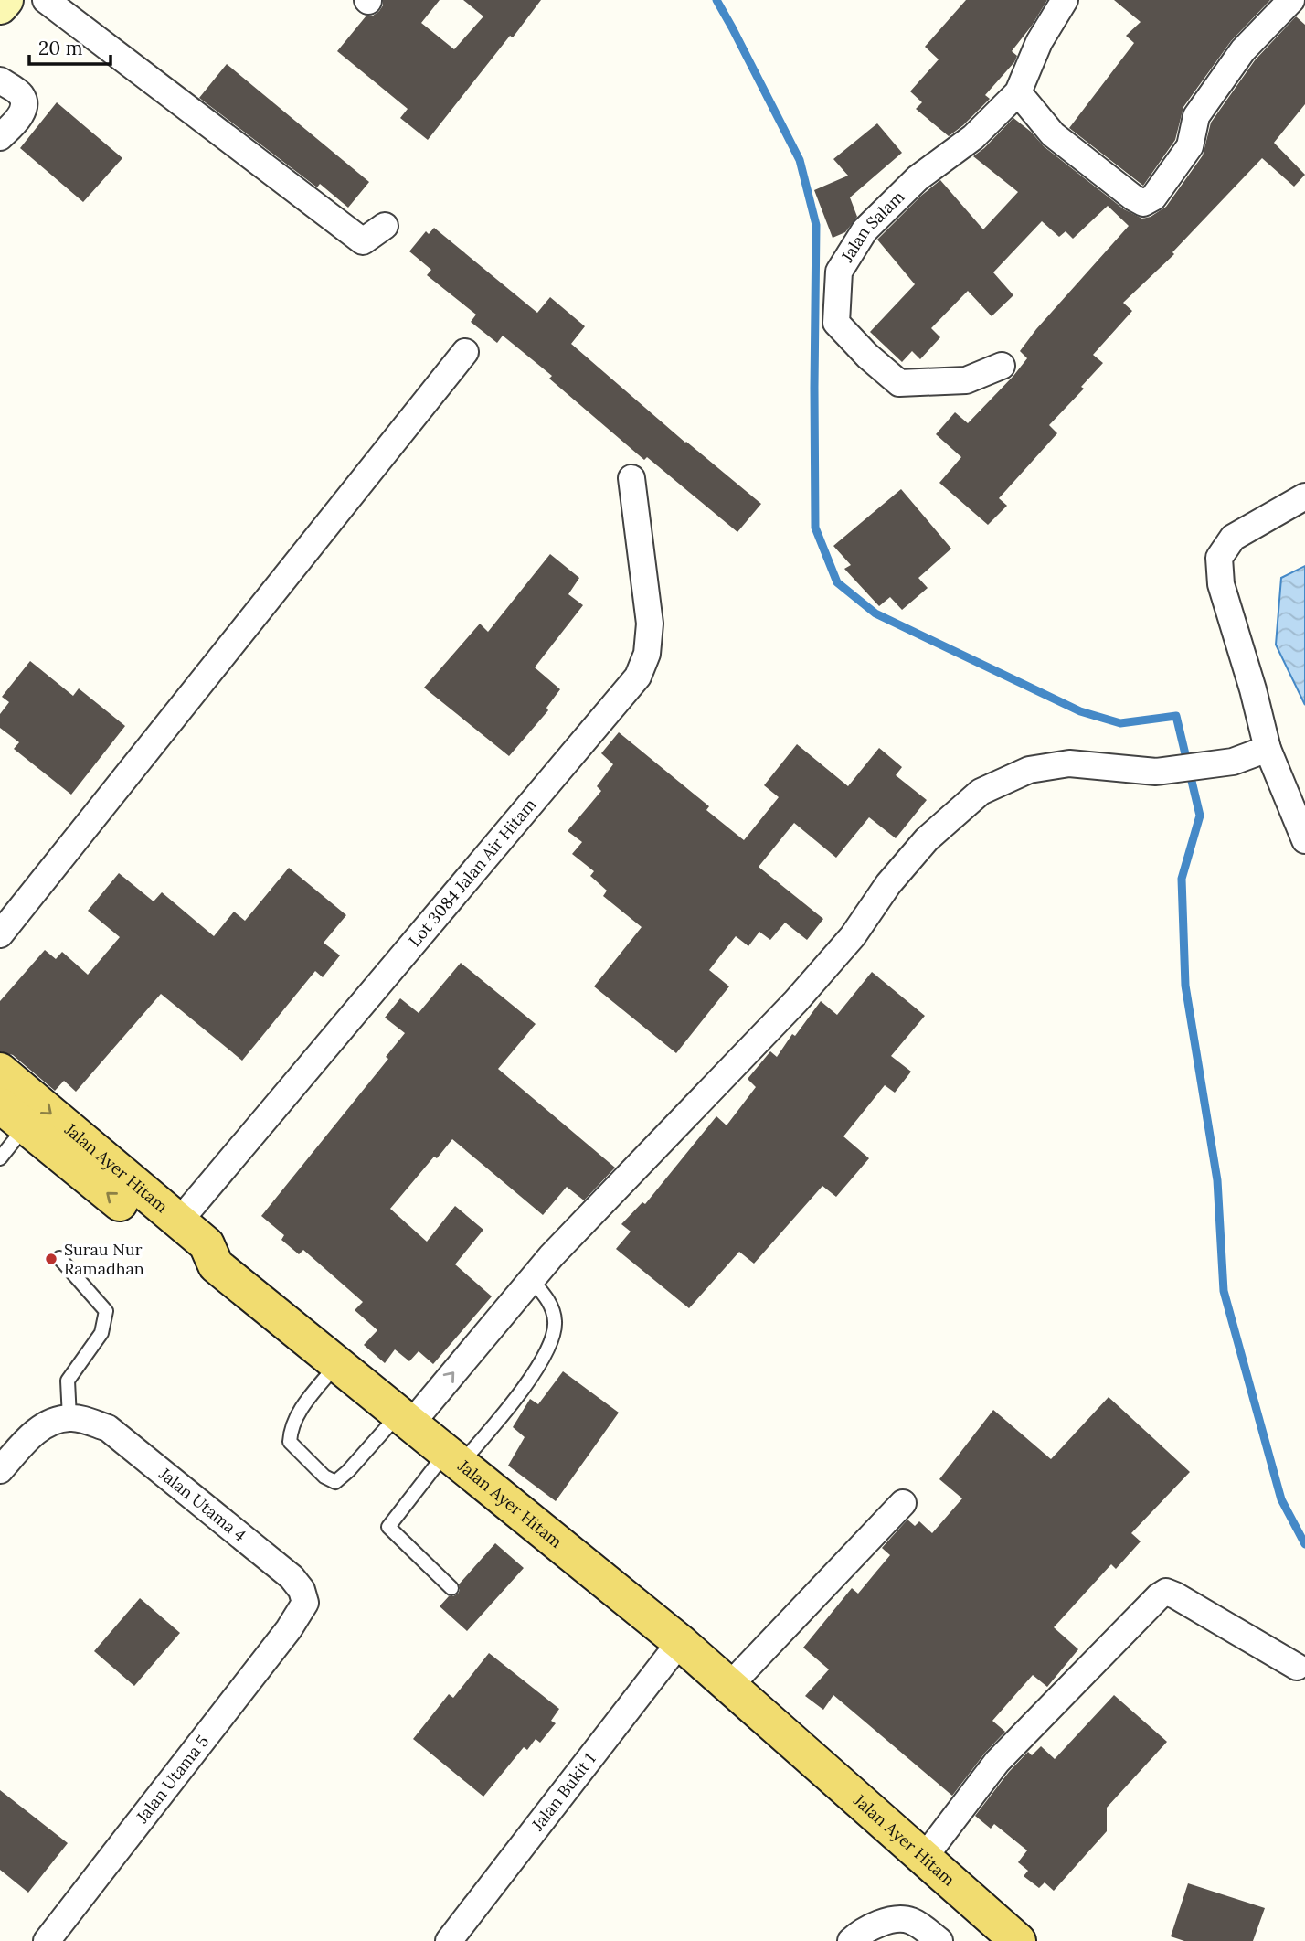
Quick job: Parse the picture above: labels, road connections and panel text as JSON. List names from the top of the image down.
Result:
{
  "streets": {
    "main road": ["Jalan Ayer Hitam"],
    "street": [
      "Jalan Salam",
      "Lot 3084 Jalan Air Hitam",
      "Jalan Utama 4",
      "Jalan Utama 5",
      "Jalan Bukit 1"
    ]
  },
  "crossings": [
    ["Lot 3084 Jalan Air Hitam", "Jalan Ayer Hitam"],
    ["Jalan Ayer Hitam", "Jalan Bukit 1"],
    ["Jalan Utama 4", "Jalan Utama 5"]
  ],
  "places": ["Surau Nur Ramadhan"],
  "scale_bar": "20 m"
}
